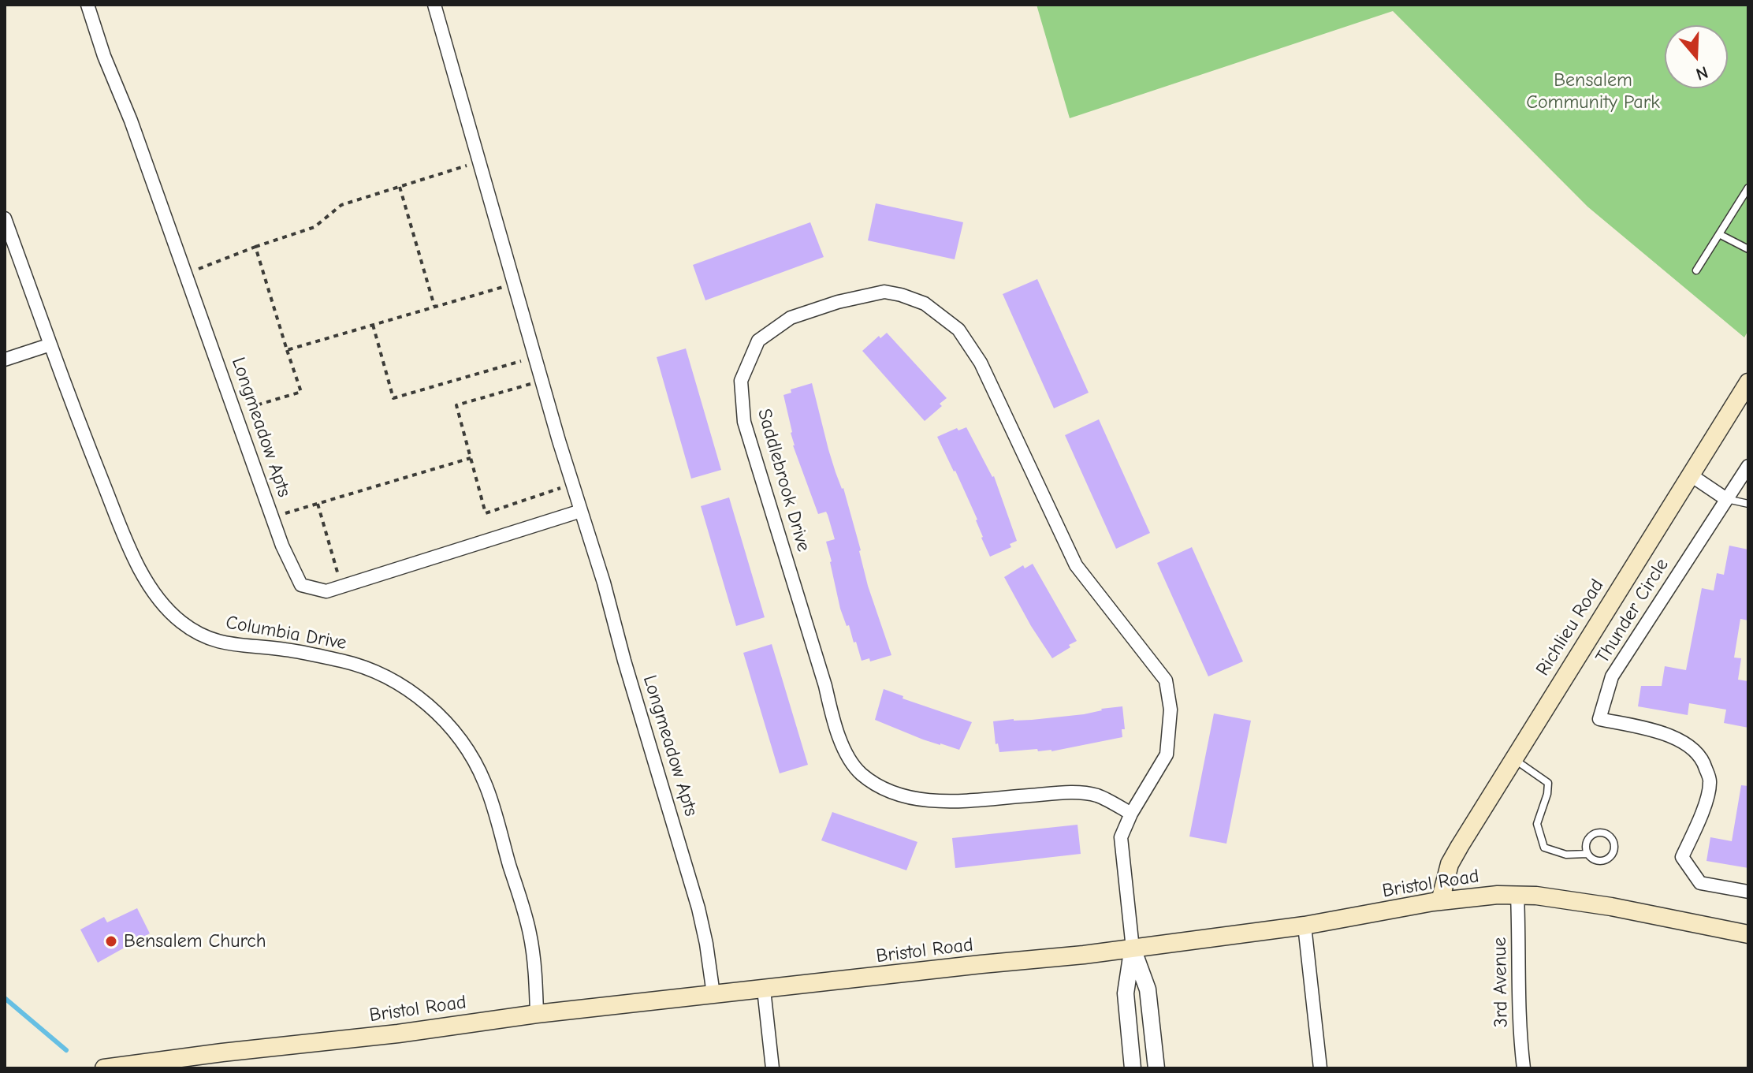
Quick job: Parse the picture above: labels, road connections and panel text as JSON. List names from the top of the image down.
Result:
{
  "streets": {
    "main road": ["Richlieu Road", "Bristol Road"],
    "street": [
      "Longmeadow Apts",
      "Saddlebrook Drive",
      "Thunder Circle",
      "Columbia Drive",
      "3rd Avenue"
    ]
  },
  "crossings": [
    ["Longmeadow Apts", "Bristol Road"],
    ["Saddlebrook Drive", "Bristol Road"],
    ["Richlieu Road", "Bristol Road"],
    ["Columbia Drive", "Bristol Road"],
    ["Bristol Road", "3rd Avenue"]
  ],
  "parks": ["Bensalem Community Park"],
  "places": ["Bensalem Church"],
  "north": "bottom"
}
